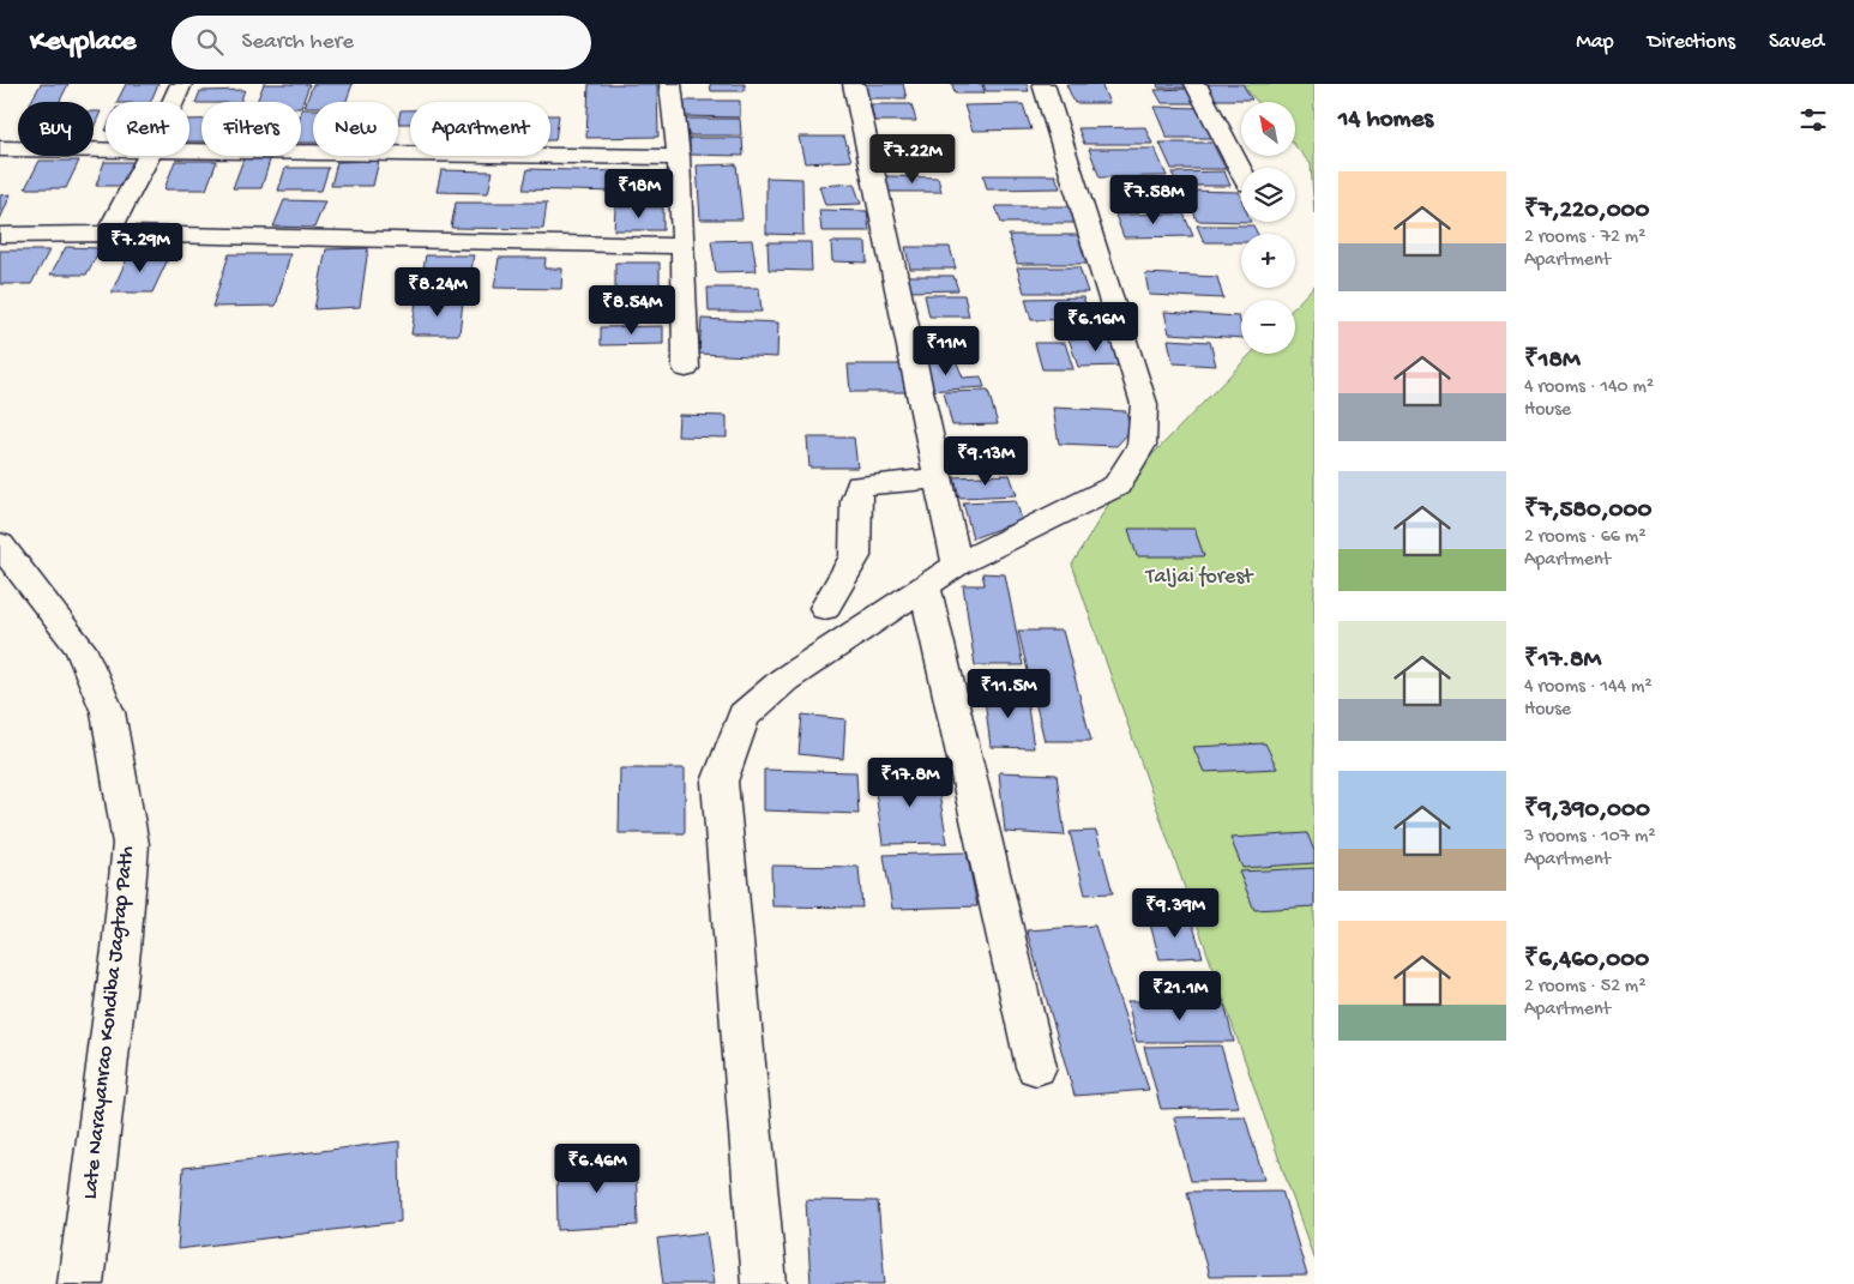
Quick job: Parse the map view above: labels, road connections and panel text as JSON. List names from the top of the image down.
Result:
{
  "streets": {
    "street": ["Late Narayanrao Kondiba Jagtap Path"]
  },
  "parks": ["Taljai forest"],
  "north": "top left",
  "page": {
    "header": "Keyplace",
    "search": "Search here",
    "nav": ["Map", "Directions", "Saved"],
    "heading": "14 homes",
    "map_buttons": ["+", "−"],
    "chip": [
      "Buy",
      "Rent",
      "Filters",
      "New",
      "Apartment"
    ],
    "price": [
      "₹7.22M",
      "₹18M",
      "₹7.58M",
      "₹7.29M",
      "₹8.24M",
      "₹8.54M",
      "₹6.16M",
      "₹11M",
      "₹9.13M",
      "₹11.5M",
      "₹17.8M",
      "₹9.39M",
      "₹21.1M",
      "₹6.46M"
    ],
    "list": [
      {
        "name": "₹7,220,000",
        "note": "2 rooms · 72 m² · Apartment"
      },
      {
        "name": "₹18M",
        "note": "4 rooms · 140 m² · House"
      },
      {
        "name": "₹7,580,000",
        "note": "2 rooms · 66 m² · Apartment"
      },
      {
        "name": "₹17.8M",
        "note": "4 rooms · 144 m² · House"
      },
      {
        "name": "₹9,390,000",
        "note": "3 rooms · 107 m² · Apartment"
      },
      {
        "name": "₹6,460,000",
        "note": "2 rooms · 52 m² · Apartment"
      }
    ]
  }
}
